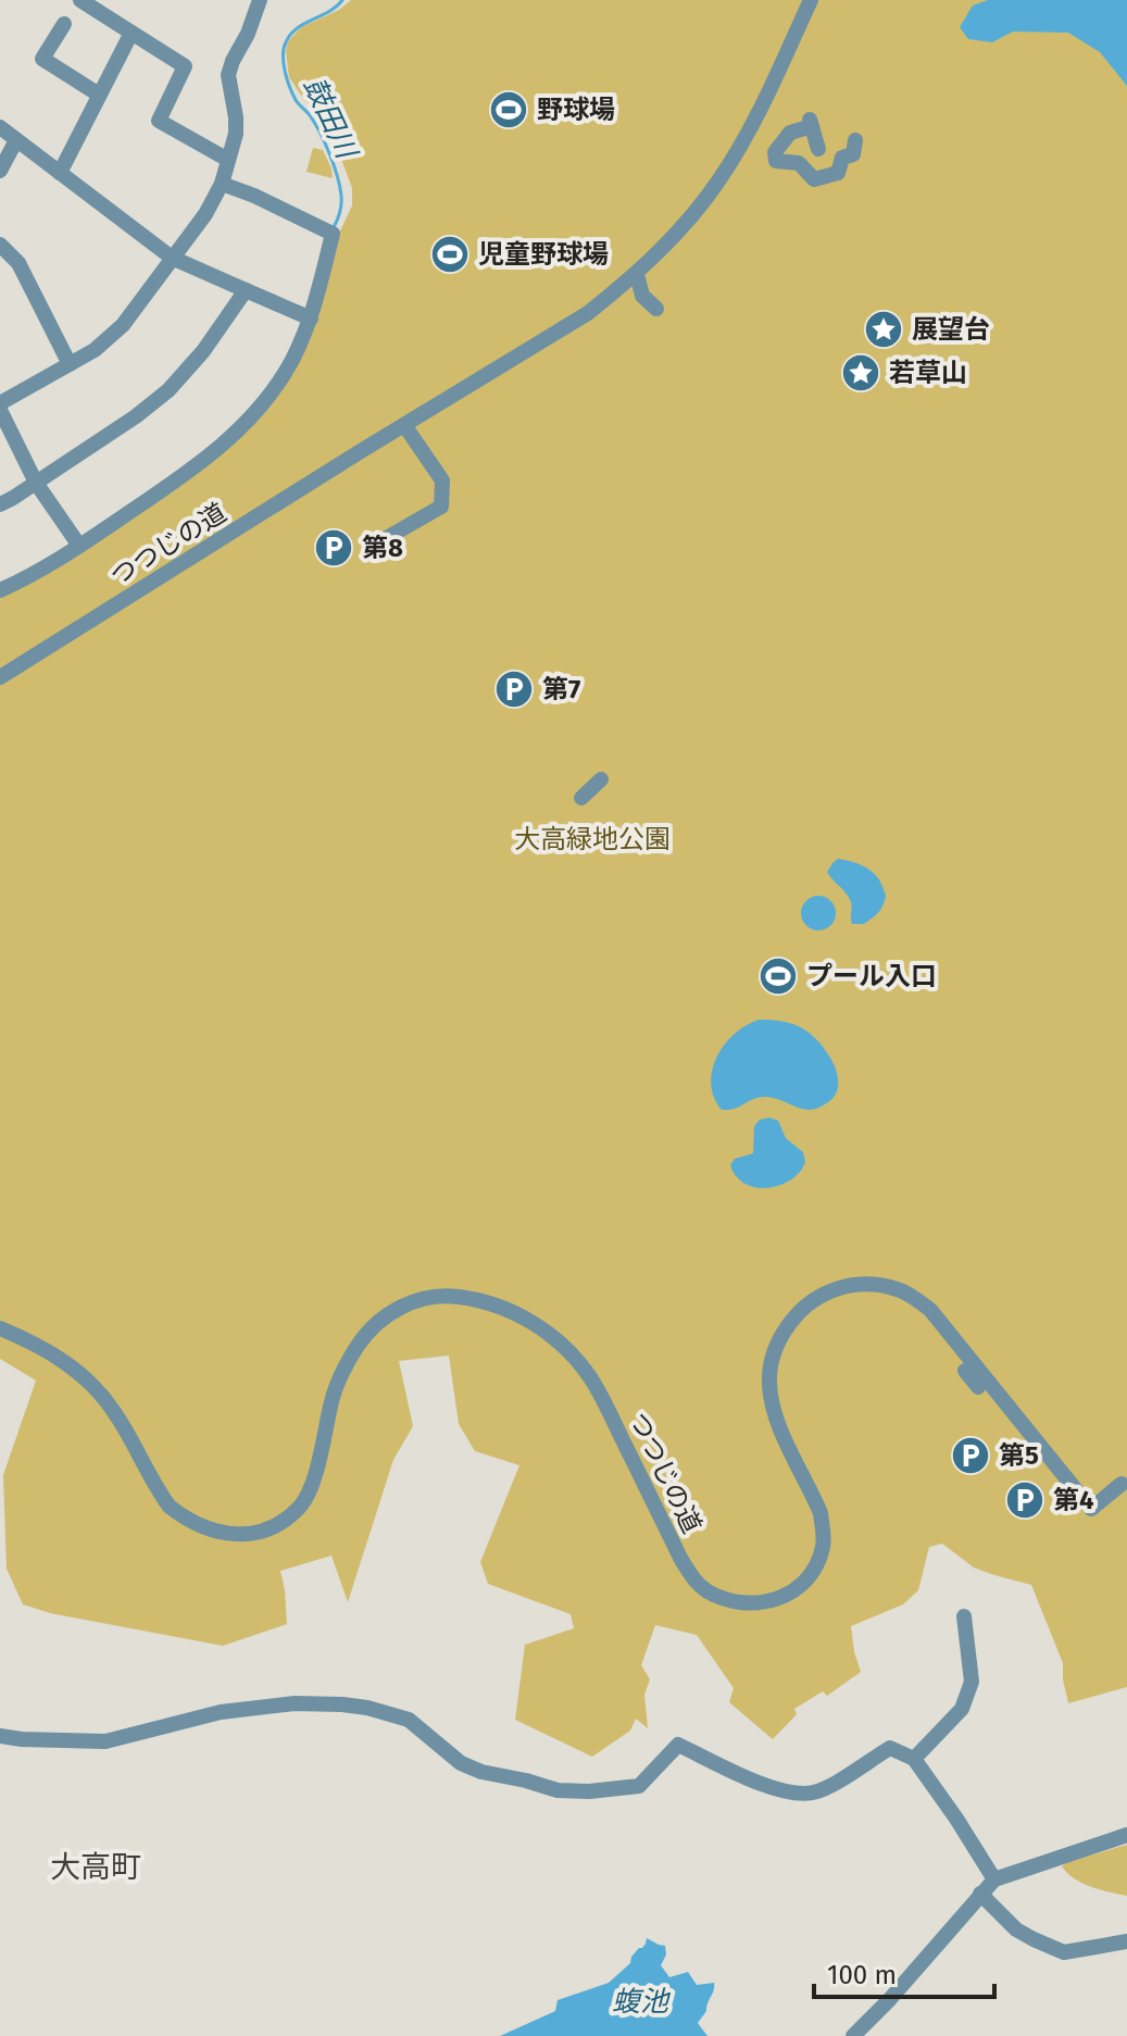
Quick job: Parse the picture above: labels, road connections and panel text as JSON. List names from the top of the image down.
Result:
{
  "streets": {
    "street": ["つつじの道"]
  },
  "districts": ["大高町"],
  "water": ["鼓田川", "蝮池"],
  "parks": ["大高緑地公園"],
  "places": {
    "sports": ["野球場", "児童野球場", "プール入口"],
    "place": ["展望台", "若草山"],
    "parking": [
      "第8",
      "第7",
      "第5",
      "第4"
    ]
  },
  "scale_bar": "100 m"
}
